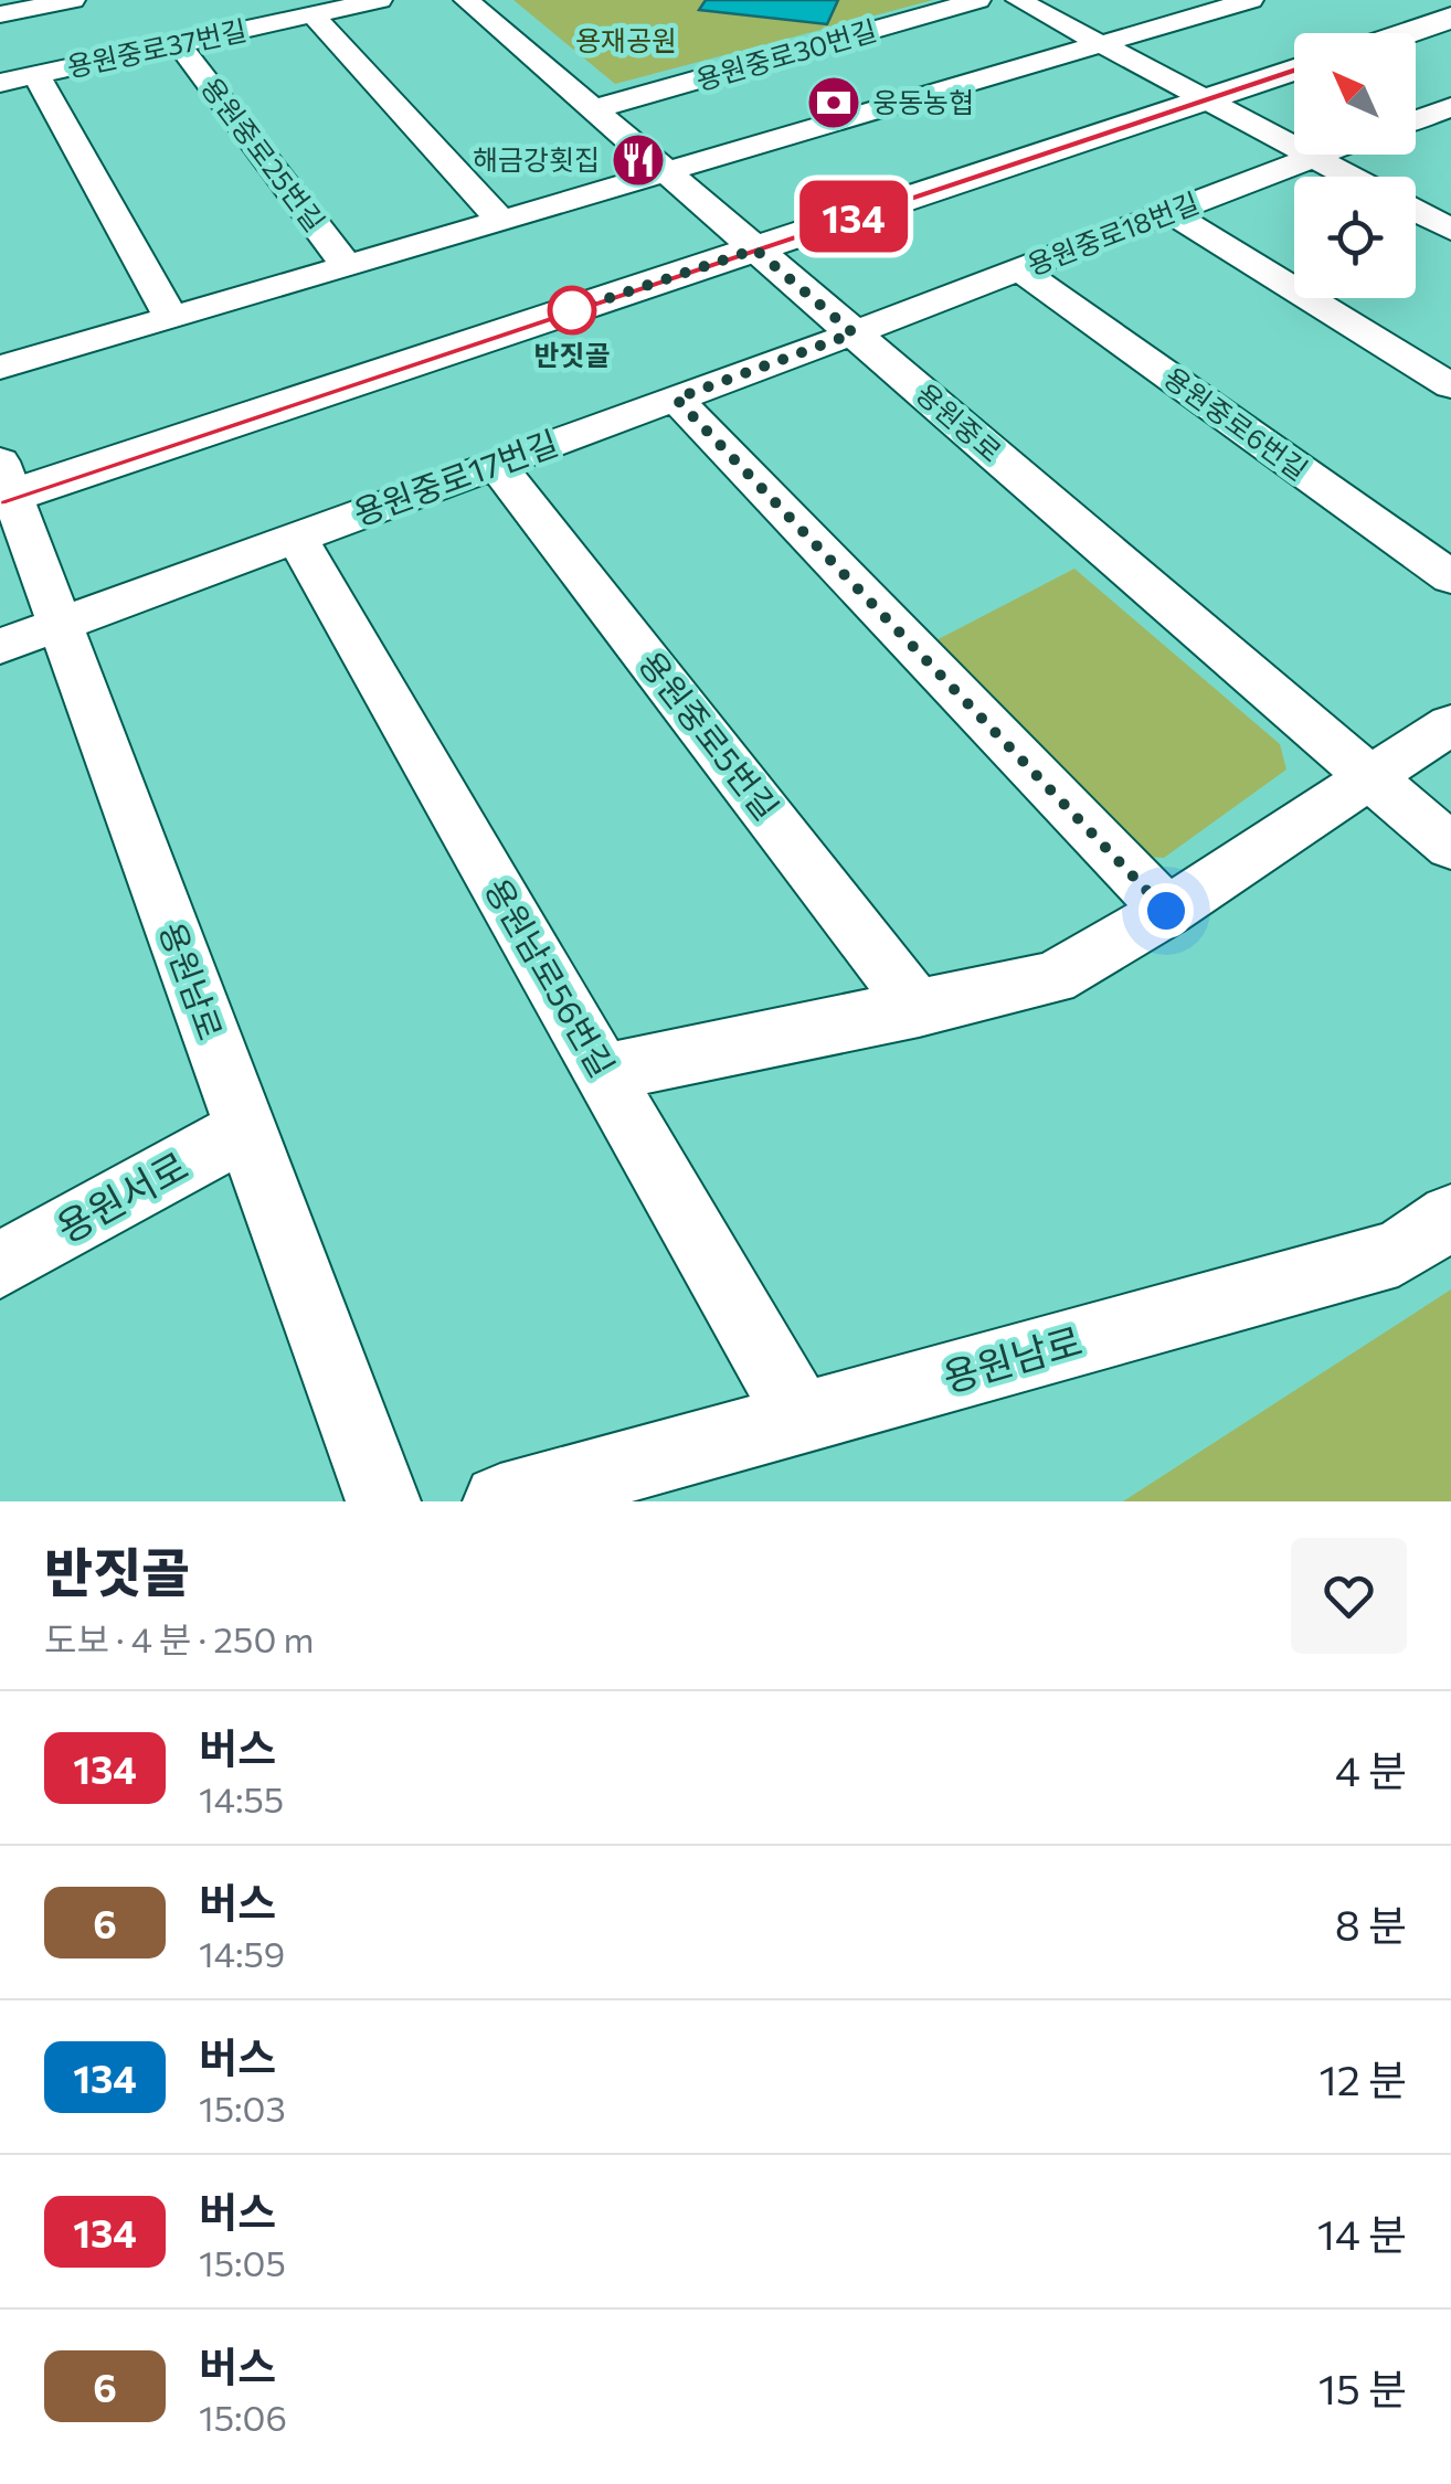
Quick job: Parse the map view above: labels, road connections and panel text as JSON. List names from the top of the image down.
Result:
{
  "streets": {
    "street": [
      "용원중로37번길",
      "용원중로30번길",
      "용원중로25번길",
      "용원중로18번길",
      "용원중로",
      "용원중로6번길",
      "용원중로17번길",
      "용원중로5번길",
      "용원남로56번길",
      "용원남로",
      "용원서로"
    ]
  },
  "crossings": [
    ["용원중로37번길", "용원중로25번길"],
    ["용원중로30번길", "용원중로"],
    ["용원중로25번길", "용원중로"],
    ["용원중로18번길", "용원중로"],
    ["용원중로18번길", "용원중로6번길"],
    ["용원중로18번길", "용원중로17번길"],
    ["용원중로", "용원중로17번길"],
    ["용원중로17번길", "용원중로5번길"],
    ["용원중로17번길", "용원남로56번길"],
    ["용원중로17번길", "용원남로"],
    ["용원남로56번길", "용원남로"],
    ["용원남로", "용원서로"]
  ],
  "parks": ["용재공원"],
  "places": {
    "bank": ["웅동농협"],
    "restaurant": ["해금강횟집"],
    "other": ["반짓골"]
  },
  "lines": ["bus line 134"],
  "north": "top left",
  "page": {
    "on_map": "134",
    "heading": ["반짓골", "도보 · 4 분 · 250 m"],
    "list": [
      {
        "mark": "134",
        "name": "버스",
        "note": "14:55",
        "value": "4 분"
      },
      {
        "mark": "6",
        "name": "버스",
        "note": "14:59",
        "value": "8 분"
      },
      {
        "mark": "134",
        "name": "버스",
        "note": "15:03",
        "value": "12 분"
      },
      {
        "mark": "134",
        "name": "버스",
        "note": "15:05",
        "value": "14 분"
      },
      {
        "mark": "6",
        "name": "버스",
        "note": "15:06",
        "value": "15 분"
      }
    ]
  }
}
